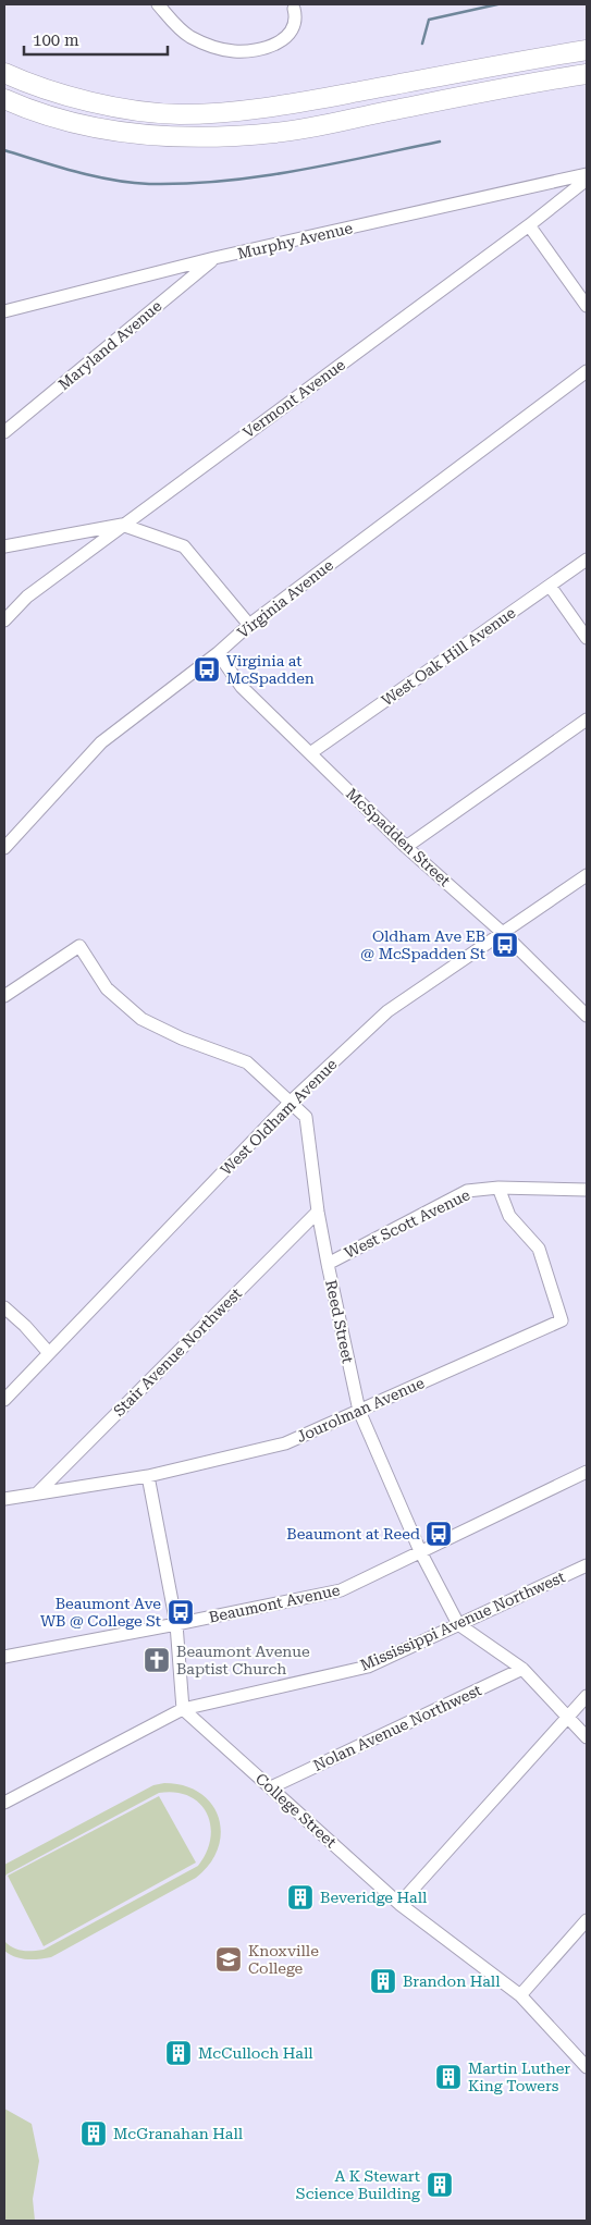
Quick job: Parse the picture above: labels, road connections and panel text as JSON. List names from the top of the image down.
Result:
{
  "streets": {
    "street": [
      "Murphy Avenue",
      "Maryland Avenue",
      "Vermont Avenue",
      "Virginia Avenue",
      "West Oak Hill Avenue",
      "McSpadden Street",
      "West Oldham Avenue",
      "West Scott Avenue",
      "Reed Street",
      "Stair Avenue Northwest",
      "Jourolman Avenue",
      "Beaumont Avenue",
      "Mississippi Avenue Northwest",
      "Nolan Avenue Northwest",
      "College Street"
    ]
  },
  "crossings": [
    ["Murphy Avenue", "Maryland Avenue"],
    ["Virginia Avenue", "McSpadden Street"],
    ["West Oak Hill Avenue", "McSpadden Street"],
    ["McSpadden Street", "West Oldham Avenue"],
    ["West Oldham Avenue", "Reed Street"],
    ["West Scott Avenue", "Reed Street"],
    ["West Scott Avenue", "Jourolman Avenue"],
    ["Reed Street", "Stair Avenue Northwest"],
    ["Reed Street", "Jourolman Avenue"],
    ["Reed Street", "Beaumont Avenue"],
    ["Reed Street", "Mississippi Avenue Northwest"],
    ["Reed Street", "Nolan Avenue Northwest"],
    ["Stair Avenue Northwest", "Jourolman Avenue"],
    ["Mississippi Avenue Northwest", "College Street"],
    ["Nolan Avenue Northwest", "College Street"]
  ],
  "places": {
    "bus stop": [
      "Virginia at McSpadden",
      "Oldham Ave EB @ McSpadden St",
      "Beaumont at Reed",
      "Beaumont Ave WB @ College St"
    ],
    "church": ["Beaumont Avenue Baptist Church"],
    "building": [
      "Beveridge Hall",
      "Brandon Hall",
      "McCulloch Hall",
      "Martin Luther King Towers",
      "McGranahan Hall",
      "A K Stewart Science Building"
    ],
    "school or university": ["Knoxville College"]
  },
  "scale_bar": "100 m"
}
